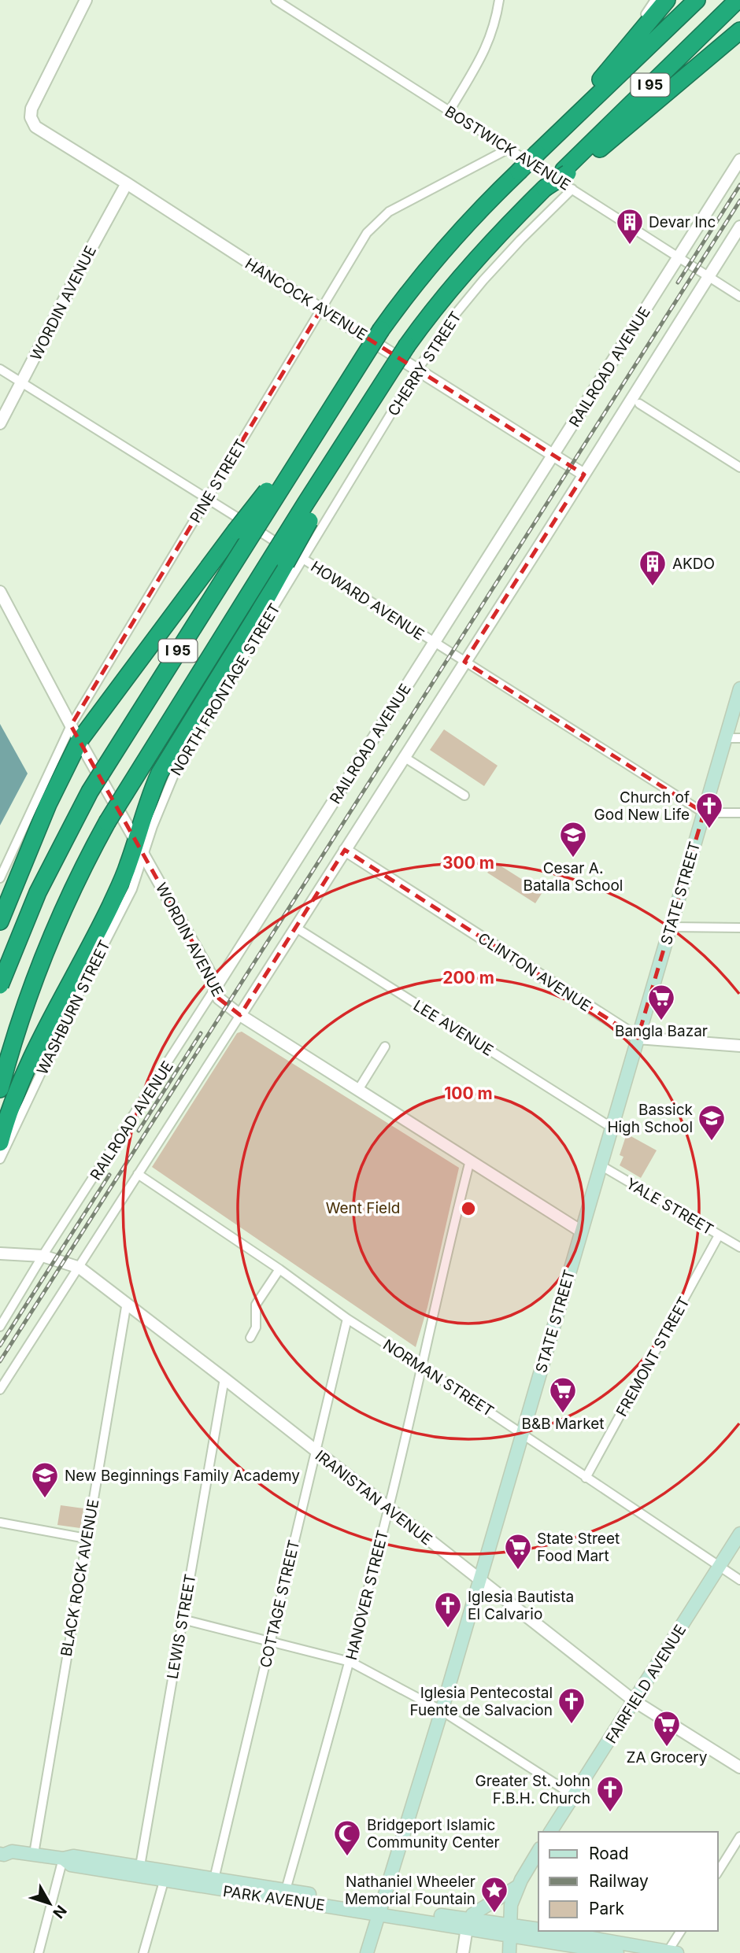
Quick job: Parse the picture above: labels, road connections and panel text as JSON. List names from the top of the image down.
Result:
{
  "streets": {
    "highway": ["I 95"],
    "main road": ["STATE STREET", "FAIRFIELD AVENUE", "PARK AVENUE"],
    "street": [
      "BOSTWICK AVENUE",
      "HANCOCK AVENUE",
      "WORDIN AVENUE",
      "CHERRY STREET",
      "RAILROAD AVENUE",
      "PINE STREET",
      "HOWARD AVENUE",
      "NORTH FRONTAGE STREET",
      "CLINTON AVENUE",
      "WASHBURN STREET",
      "LEE AVENUE",
      "YALE STREET",
      "FREMONT STREET",
      "NORMAN STREET",
      "IRANISTAN AVENUE",
      "BLACK ROCK AVENUE",
      "HANOVER STREET",
      "COTTAGE STREET",
      "LEWIS STREET"
    ]
  },
  "crossings": [
    ["I 95", "BOSTWICK AVENUE"],
    ["I 95", "CHERRY STREET"],
    ["BOSTWICK AVENUE", "CHERRY STREET"],
    ["BOSTWICK AVENUE", "RAILROAD AVENUE"],
    ["BOSTWICK AVENUE", "PINE STREET"],
    ["HANCOCK AVENUE", "WORDIN AVENUE"],
    ["HANCOCK AVENUE", "CHERRY STREET"],
    ["HANCOCK AVENUE", "RAILROAD AVENUE"],
    ["HANCOCK AVENUE", "PINE STREET"],
    ["WORDIN AVENUE", "RAILROAD AVENUE"],
    ["WORDIN AVENUE", "PINE STREET"],
    ["WORDIN AVENUE", "HOWARD AVENUE"],
    ["WORDIN AVENUE", "NORTH FRONTAGE STREET"],
    ["WORDIN AVENUE", "STATE STREET"],
    ["WORDIN AVENUE", "WASHBURN STREET"],
    ["WORDIN AVENUE", "HANOVER STREET"],
    ["CHERRY STREET", "HOWARD AVENUE"],
    ["CHERRY STREET", "NORTH FRONTAGE STREET"],
    ["RAILROAD AVENUE", "HOWARD AVENUE"],
    ["RAILROAD AVENUE", "IRANISTAN AVENUE"],
    ["PINE STREET", "HOWARD AVENUE"],
    ["HOWARD AVENUE", "NORTH FRONTAGE STREET"],
    ["HOWARD AVENUE", "STATE STREET"],
    ["NORTH FRONTAGE STREET", "WASHBURN STREET"],
    ["STATE STREET", "CLINTON AVENUE"],
    ["STATE STREET", "LEE AVENUE"],
    ["STATE STREET", "YALE STREET"],
    ["STATE STREET", "NORMAN STREET"],
    ["STATE STREET", "IRANISTAN AVENUE"],
    ["STATE STREET", "PARK AVENUE"],
    ["YALE STREET", "FREMONT STREET"],
    ["FREMONT STREET", "NORMAN STREET"],
    ["NORMAN STREET", "HANOVER STREET"],
    ["NORMAN STREET", "COTTAGE STREET"],
    ["NORMAN STREET", "FAIRFIELD AVENUE"],
    ["IRANISTAN AVENUE", "BLACK ROCK AVENUE"],
    ["IRANISTAN AVENUE", "HANOVER STREET"],
    ["IRANISTAN AVENUE", "COTTAGE STREET"],
    ["IRANISTAN AVENUE", "LEWIS STREET"],
    ["IRANISTAN AVENUE", "FAIRFIELD AVENUE"],
    ["BLACK ROCK AVENUE", "PARK AVENUE"],
    ["HANOVER STREET", "PARK AVENUE"],
    ["COTTAGE STREET", "PARK AVENUE"],
    ["LEWIS STREET", "PARK AVENUE"]
  ],
  "parks": ["Went Field"],
  "places": {
    "building": ["Devar Inc", "AKDO"],
    "church": [
      "Church of God New Life",
      "Iglesia Bautista El Calvario",
      "Iglesia Pentecostal Fuente de Salvacion",
      "Greater St. John F.B.H. Church"
    ],
    "school or university": ["Cesar A. Batalla School", "Bassick High School", "New Beginnings Family Academy"],
    "supermarket": [
      "Bangla Bazar",
      "B&B Market",
      "State Street Food Mart",
      "ZA Grocery"
    ],
    "mosque": ["Bridgeport Islamic Community Center"],
    "place": ["Nathaniel Wheeler Memorial Fountain"]
  },
  "legend": ["Road", "Railway", "Park"],
  "north": "bottom right",
  "rings": ["300 m", "200 m", "100 m"]
}
